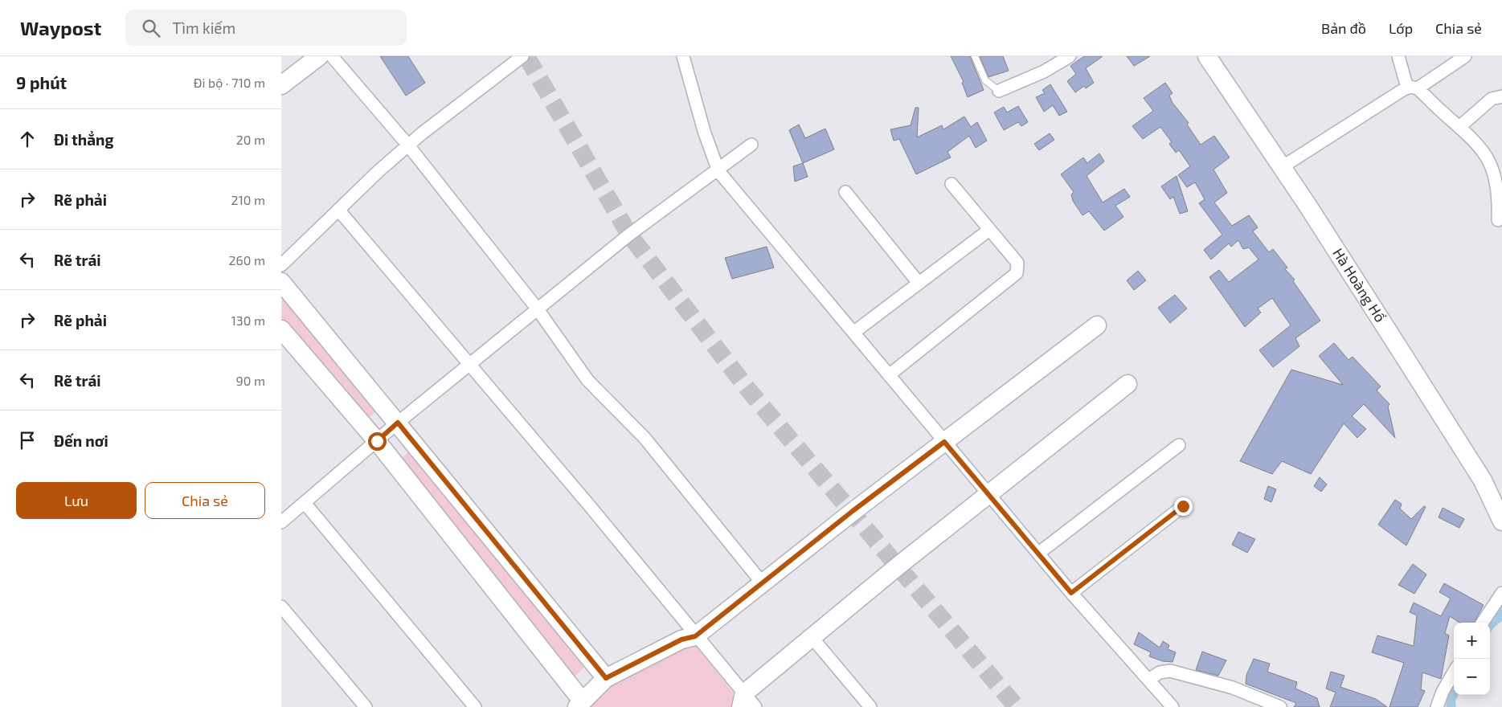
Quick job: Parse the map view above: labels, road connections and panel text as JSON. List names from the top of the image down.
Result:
{
  "streets": {
    "street": ["Hà Hoàng Hổ"]
  },
  "page": {
    "header": "Waypost",
    "search": "Tìm kiếm",
    "nav": ["Bản đồ", "Lớp", "Chia sẻ"],
    "heading": ["9 phút", "Đi bộ · 710 m"],
    "list": [
      ["Đi thẳng", "20 m"],
      ["Rẽ phải", "210 m"],
      ["Rẽ trái", "260 m"],
      ["Rẽ phải", "130 m"],
      ["Rẽ trái", "90 m"],
      "Đến nơi"
    ],
    "buttons": ["Lưu", "Chia sẻ"],
    "map_buttons": ["+", "−"]
  }
}
